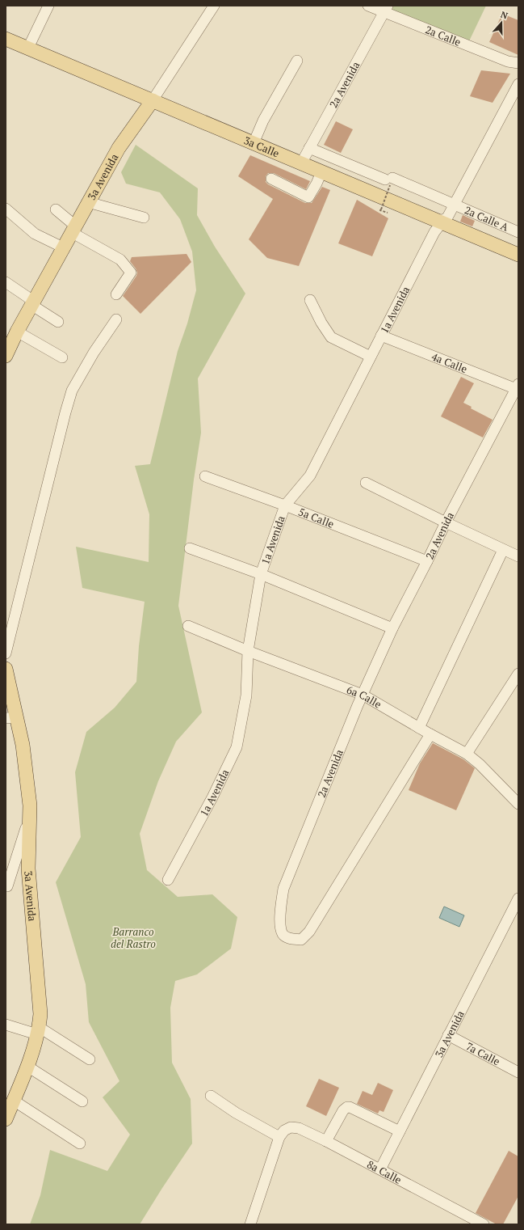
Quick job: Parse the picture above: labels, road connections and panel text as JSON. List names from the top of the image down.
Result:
{
  "streets": {
    "main road": ["3a Calle", "3a Avenida"],
    "street": [
      "2a Calle",
      "2a Avenida",
      "2a Calle A",
      "1a Avenida",
      "4a Calle",
      "5a Calle",
      "6a Calle",
      "7a Calle",
      "8a Calle"
    ]
  },
  "crossings": [
    ["2a Calle", "2a Avenida"],
    ["2a Avenida", "3a Calle"],
    ["2a Avenida", "2a Calle A"],
    ["2a Avenida", "4a Calle"],
    ["2a Avenida", "5a Calle"],
    ["2a Avenida", "6a Calle"],
    ["3a Calle", "3a Avenida"],
    ["3a Calle", "1a Avenida"],
    ["3a Avenida", "7a Calle"],
    ["3a Avenida", "8a Calle"],
    ["2a Calle A", "1a Avenida"],
    ["1a Avenida", "4a Calle"],
    ["1a Avenida", "5a Calle"],
    ["1a Avenida", "6a Calle"]
  ],
  "parks": ["Barranco del Rastro"],
  "north": "top"
}
